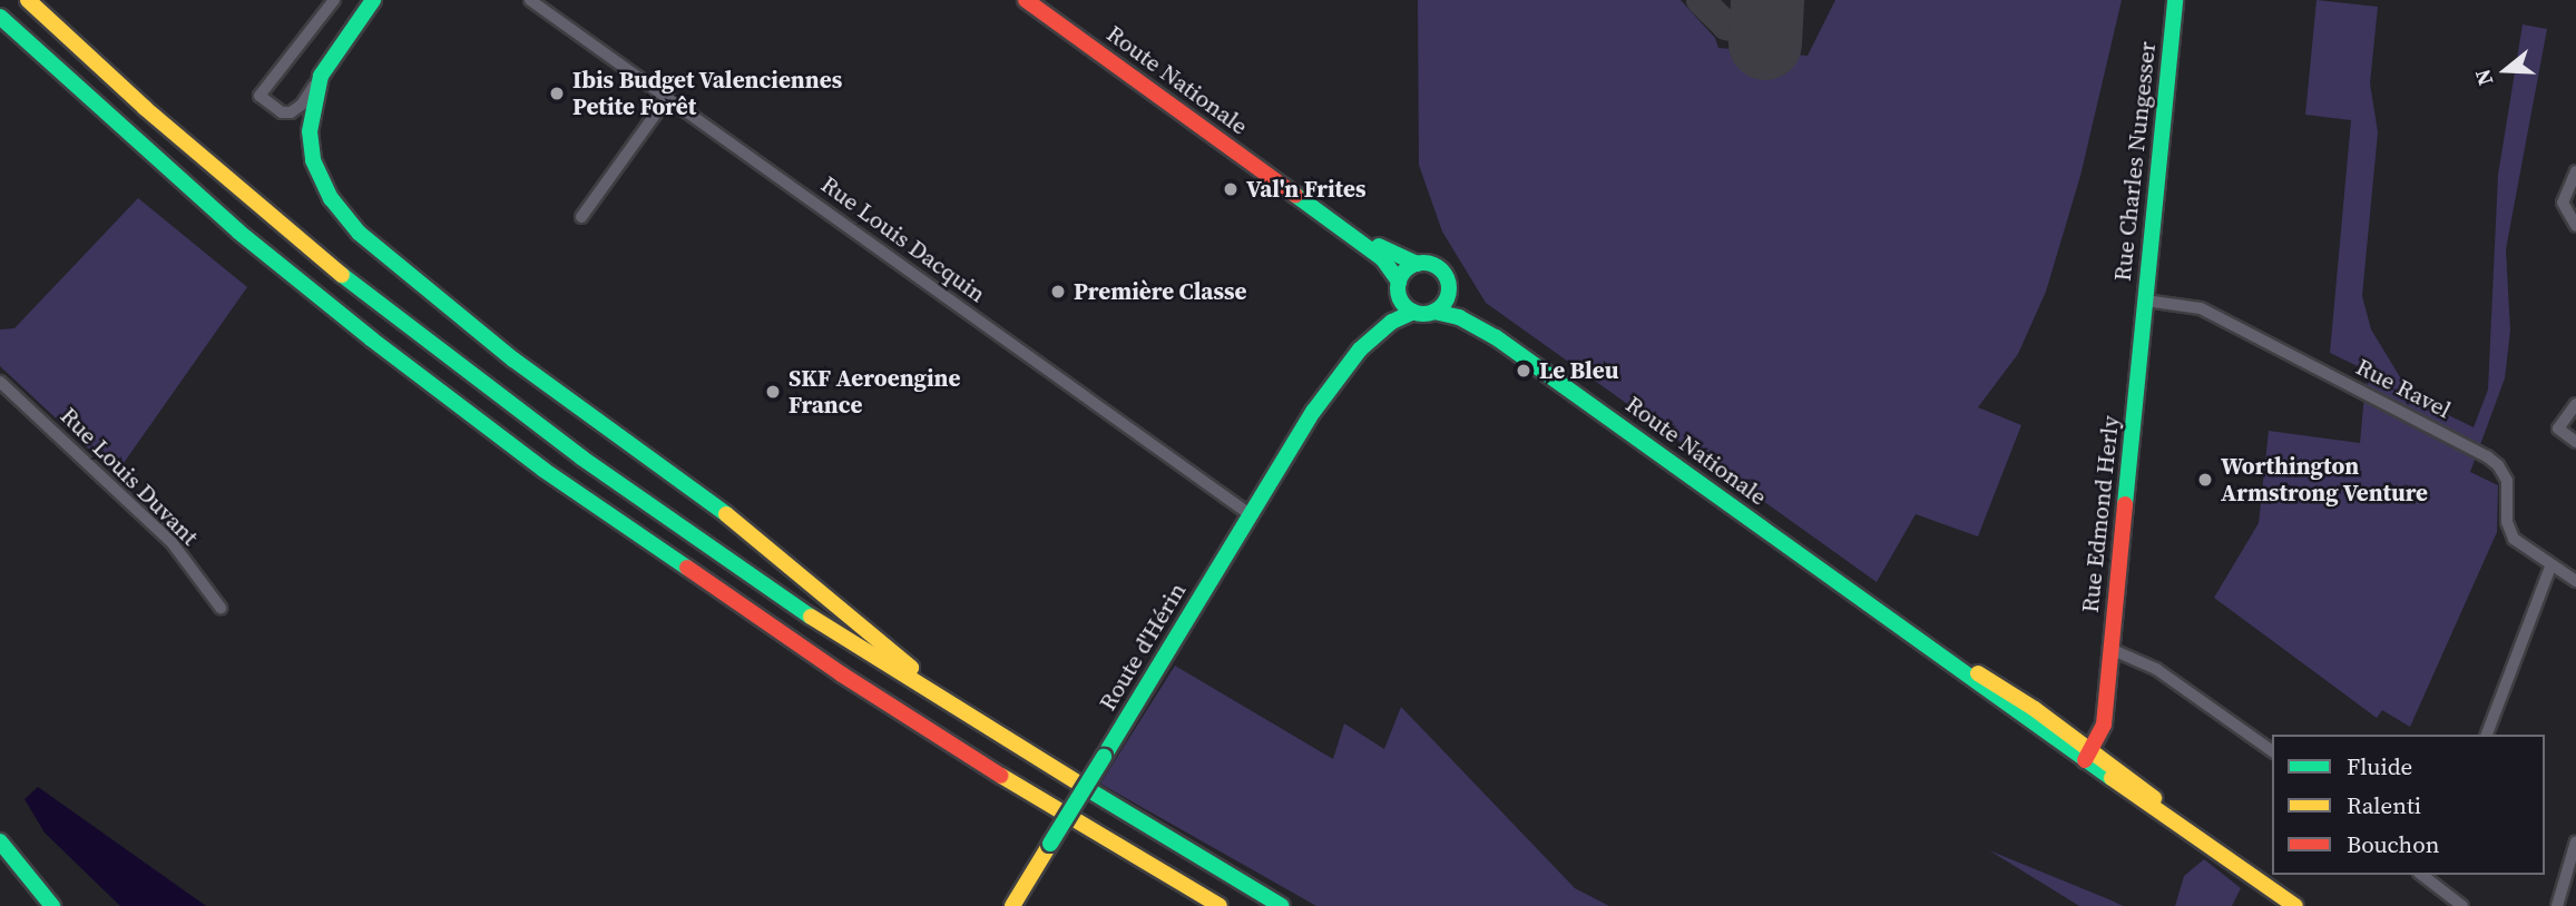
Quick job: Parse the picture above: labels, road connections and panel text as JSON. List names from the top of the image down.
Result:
{
  "streets": {
    "main road": [
      "Route Nationale",
      "Rue Charles Nungesser",
      "Rue Edmond Herly",
      "Route d'Hérin"
    ],
    "street": ["Rue Louis Dacquin", "Rue Ravel", "Rue Louis Duvant"]
  },
  "crossings": [
    ["Route Nationale", "Rue Edmond Herly"],
    ["Route Nationale", "Route d'Hérin"],
    ["Rue Charles Nungesser", "Rue Ravel"],
    ["Rue Charles Nungesser", "Rue Edmond Herly"],
    ["Rue Louis Dacquin", "Route d'Hérin"]
  ],
  "places": [
    "Ibis Budget Valenciennes Petite Forêt",
    "Val'n Frites",
    "Première Classe",
    "Le Bleu",
    "SKF Aeroengine France",
    "Worthington Armstrong Venture"
  ],
  "legend": ["Fluide", "Ralenti", "Bouchon"],
  "north": "left"
}
